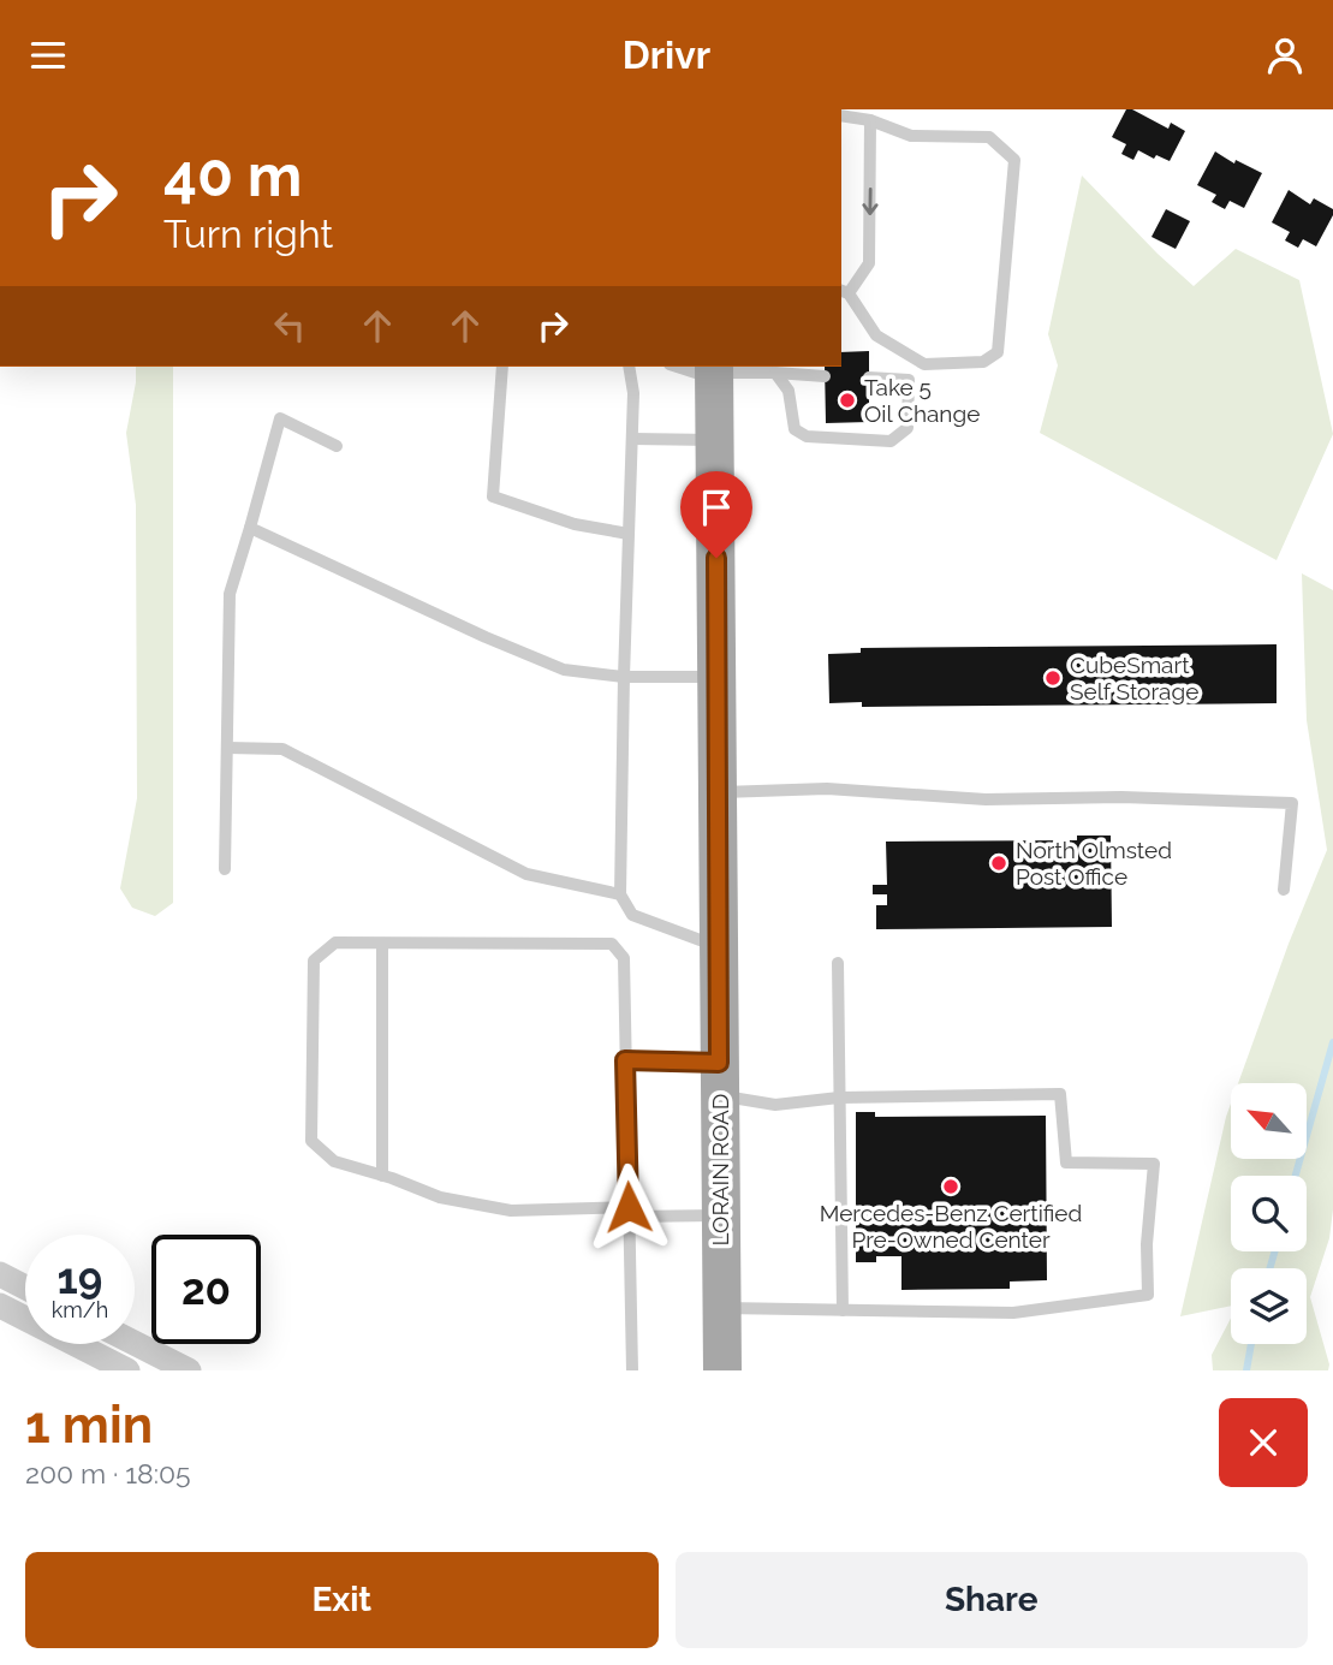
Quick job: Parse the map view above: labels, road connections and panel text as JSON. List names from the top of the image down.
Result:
{
  "streets": {
    "main road": ["LORAIN ROAD"]
  },
  "places": [
    "Take 5 Oil Change",
    "CubeSmart Self Storage",
    "North Olmsted Post Office",
    "Mercedes-Benz Certified Pre-Owned Center"
  ],
  "north": "top left",
  "page": {
    "header": "Drivr",
    "turn": ["40 m", "Turn right"],
    "speed": "19 km/h",
    "limit": "20",
    "heading": ["1 min", "200 m · 18:05"],
    "buttons": ["Exit", "Share"]
  }
}
